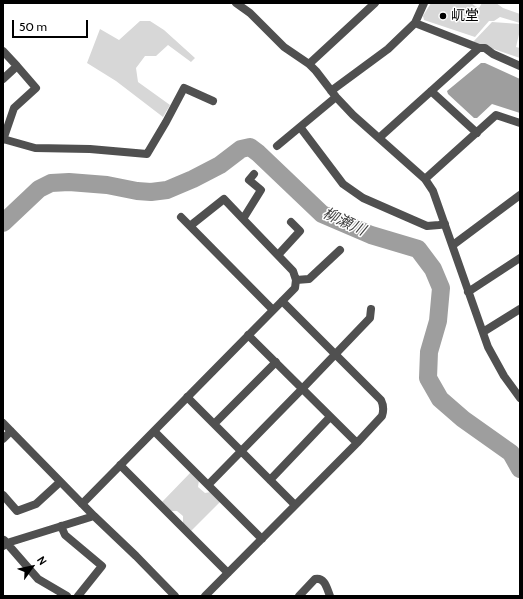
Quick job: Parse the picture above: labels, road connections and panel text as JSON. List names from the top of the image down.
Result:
{
  "water": ["柳瀬川"],
  "places": ["屼堂"],
  "scale_bar": "50 m",
  "north": "top right"
}
